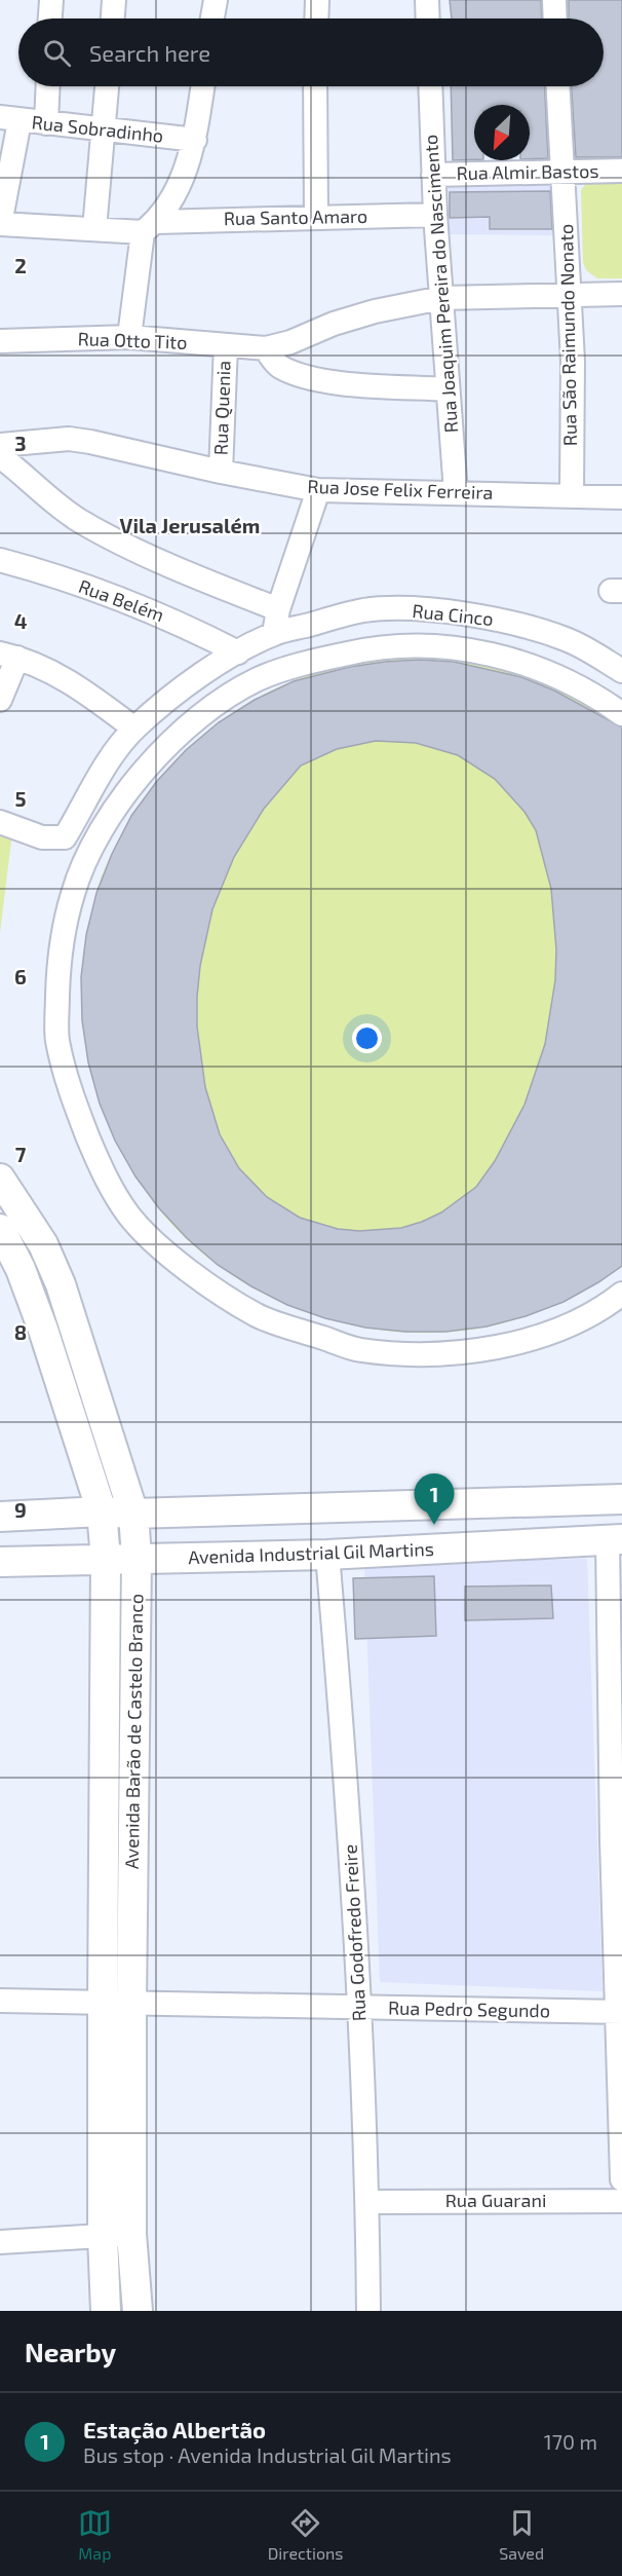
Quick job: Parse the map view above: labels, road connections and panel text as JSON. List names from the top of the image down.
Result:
{
  "streets": {
    "main road": ["Avenida Industrial Gil Martins", "Avenida Barão de Castelo Branco"],
    "street": [
      "Rua Sobradinho",
      "Rua Almir Bastos",
      "Rua Santo Amaro",
      "Rua Joaquim Pereira do Nascimento",
      "Rua São Raimundo Nonato",
      "Rua Otto Tito",
      "Rua Quenia",
      "Rua Jose Felix Ferreira",
      "Rua Belém",
      "Rua Cinco",
      "Rua Godofredo Freire",
      "Rua Pedro Segundo",
      "Rua Guarani"
    ]
  },
  "crossings": [
    ["Rua Almir Bastos", "Rua Joaquim Pereira do Nascimento"],
    ["Rua Almir Bastos", "Rua São Raimundo Nonato"],
    ["Rua Santo Amaro", "Rua Joaquim Pereira do Nascimento"],
    ["Rua Joaquim Pereira do Nascimento", "Rua Jose Felix Ferreira"],
    ["Rua São Raimundo Nonato", "Rua Jose Felix Ferreira"],
    ["Rua Otto Tito", "Rua Quenia"],
    ["Rua Quenia", "Rua Jose Felix Ferreira"],
    ["Rua Belém", "Rua Cinco"],
    ["Avenida Industrial Gil Martins", "Avenida Barão de Castelo Branco"],
    ["Avenida Industrial Gil Martins", "Rua Godofredo Freire"],
    ["Avenida Barão de Castelo Branco", "Rua Pedro Segundo"],
    ["Rua Godofredo Freire", "Rua Pedro Segundo"],
    ["Rua Godofredo Freire", "Rua Guarani"]
  ],
  "districts": ["Vila Jerusalém"],
  "north": "bottom left",
  "page": {
    "search": "Search here",
    "pins": "1",
    "heading": "Nearby",
    "list": [
      {
        "mark": "1",
        "name": "Estação Albertão",
        "note": "Bus stop · Avenida Industrial Gil Martins",
        "value": "170 m"
      }
    ],
    "nav": ["Map", "Directions", "Saved"]
  },
  "grid": {
    "rows": [
      "2",
      "3",
      "4",
      "5",
      "6",
      "7",
      "8",
      "9"
    ]
  }
}
